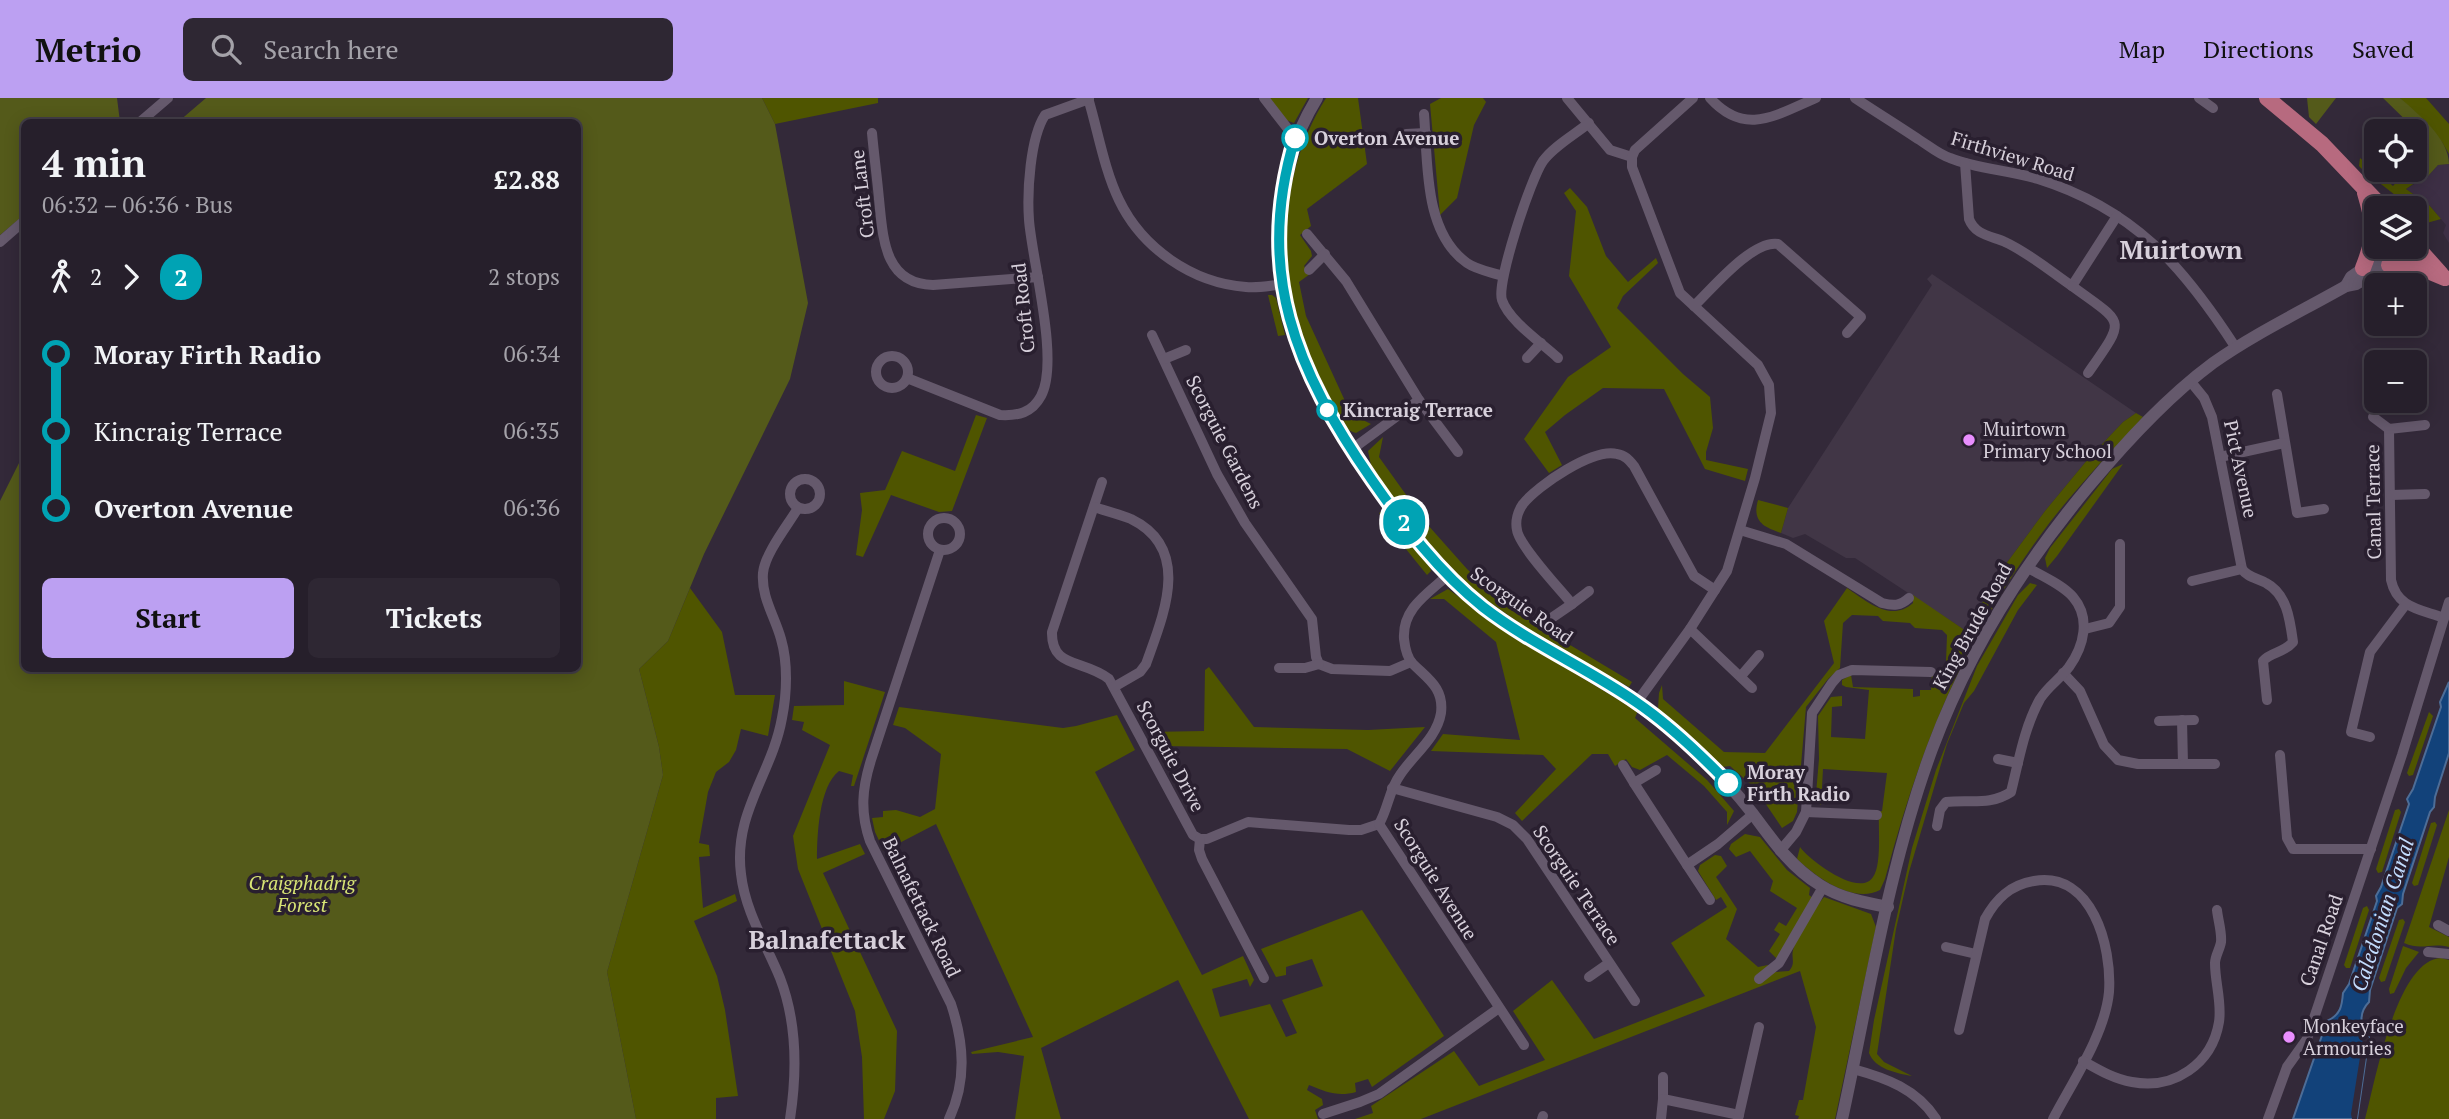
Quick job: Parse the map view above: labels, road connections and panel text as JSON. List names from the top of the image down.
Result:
{
  "streets": {
    "street": [
      "Firthview Road",
      "Croft Lane",
      "Croft Road",
      "Scorguie Gardens",
      "Pict Avenue",
      "Canal Terrace",
      "Scorguie Road",
      "King Brude Road",
      "Scorguie Drive",
      "Scorguie Avenue",
      "Scorguie Terrace",
      "Balnafettack Road",
      "Canal Road"
    ]
  },
  "crossings": [
    ["Firthview Road", "King Brude Road"],
    ["Croft Lane", "Croft Road"],
    ["Pict Avenue", "King Brude Road"],
    ["Scorguie Road", "King Brude Road"],
    ["Scorguie Drive", "Scorguie Avenue"],
    ["Scorguie Avenue", "Scorguie Terrace"]
  ],
  "districts": ["Muirtown", "Balnafettack"],
  "water": ["Caledonian Canal"],
  "parks": ["Craigphadrig Forest"],
  "places": [
    "Overton Avenue",
    "Kincraig Terrace",
    "Muirtown Primary School",
    "Moray Firth Radio",
    "Monkeyface Armouries"
  ],
  "lines": ["bus line 2"],
  "page": {
    "header": "Metrio",
    "search": "Search here",
    "nav": ["Map", "Directions", "Saved"],
    "on_map": "2",
    "map_buttons": ["+", "−"],
    "heading": ["4 min", "06:32 – 06:36 · Bus", "£2.88"],
    "legs": ["2", "2", "2 stops"],
    "list": [
      {
        "name": "Moray Firth Radio",
        "value": "06:34"
      },
      {
        "name": "Kincraig Terrace",
        "value": "06:35"
      },
      {
        "name": "Overton Avenue",
        "value": "06:36"
      }
    ],
    "buttons": ["Start", "Tickets"]
  }
}
